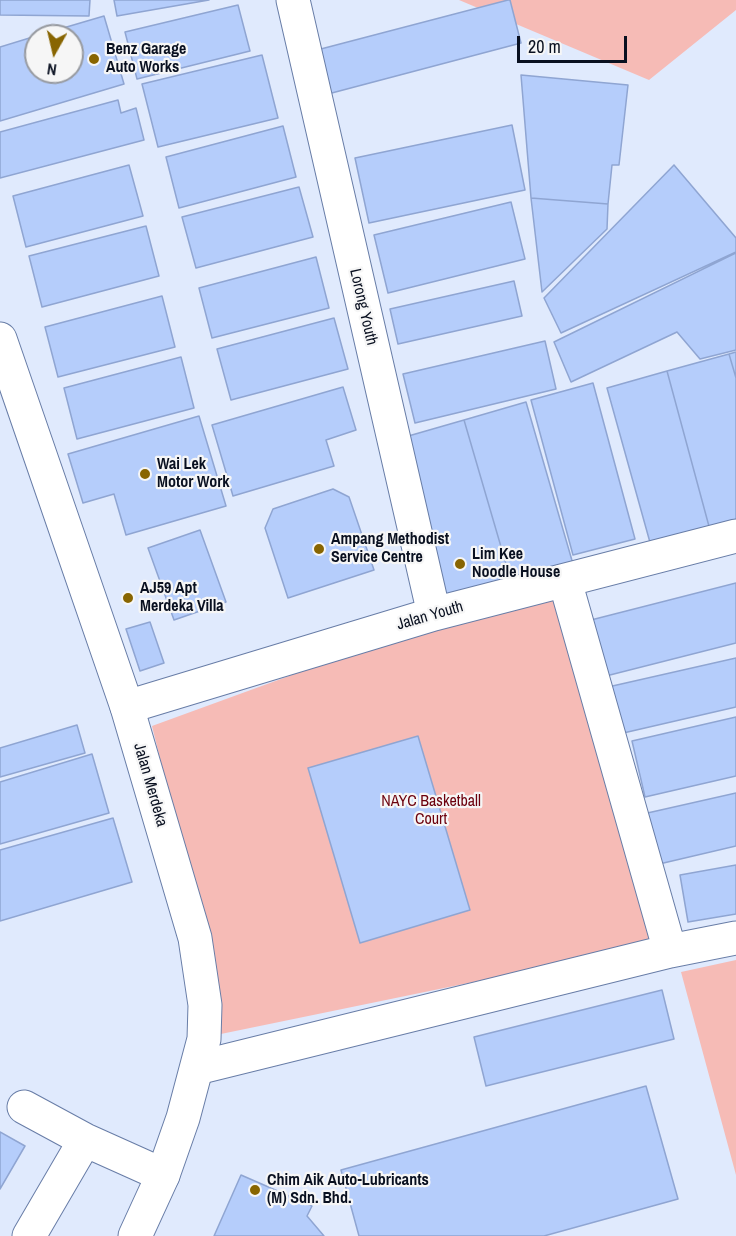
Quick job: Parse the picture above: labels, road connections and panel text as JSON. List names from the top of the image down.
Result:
{
  "streets": {
    "street": ["Lorong Youth", "Jalan Youth", "Jalan Merdeka"]
  },
  "crossings": [
    ["Lorong Youth", "Jalan Youth"],
    ["Jalan Youth", "Jalan Merdeka"]
  ],
  "parks": ["NAYC Basketball Court"],
  "places": [
    "Benz Garage Auto Works",
    "Wai Lek Motor Work",
    "Ampang Methodist Service Centre",
    "Lim Kee Noodle House",
    "AJ59 Apt Merdeka Villa",
    "Chim Aik Auto-Lubricants (M) Sdn. Bhd."
  ],
  "scale_bar": "20 m",
  "north": "bottom"
}
